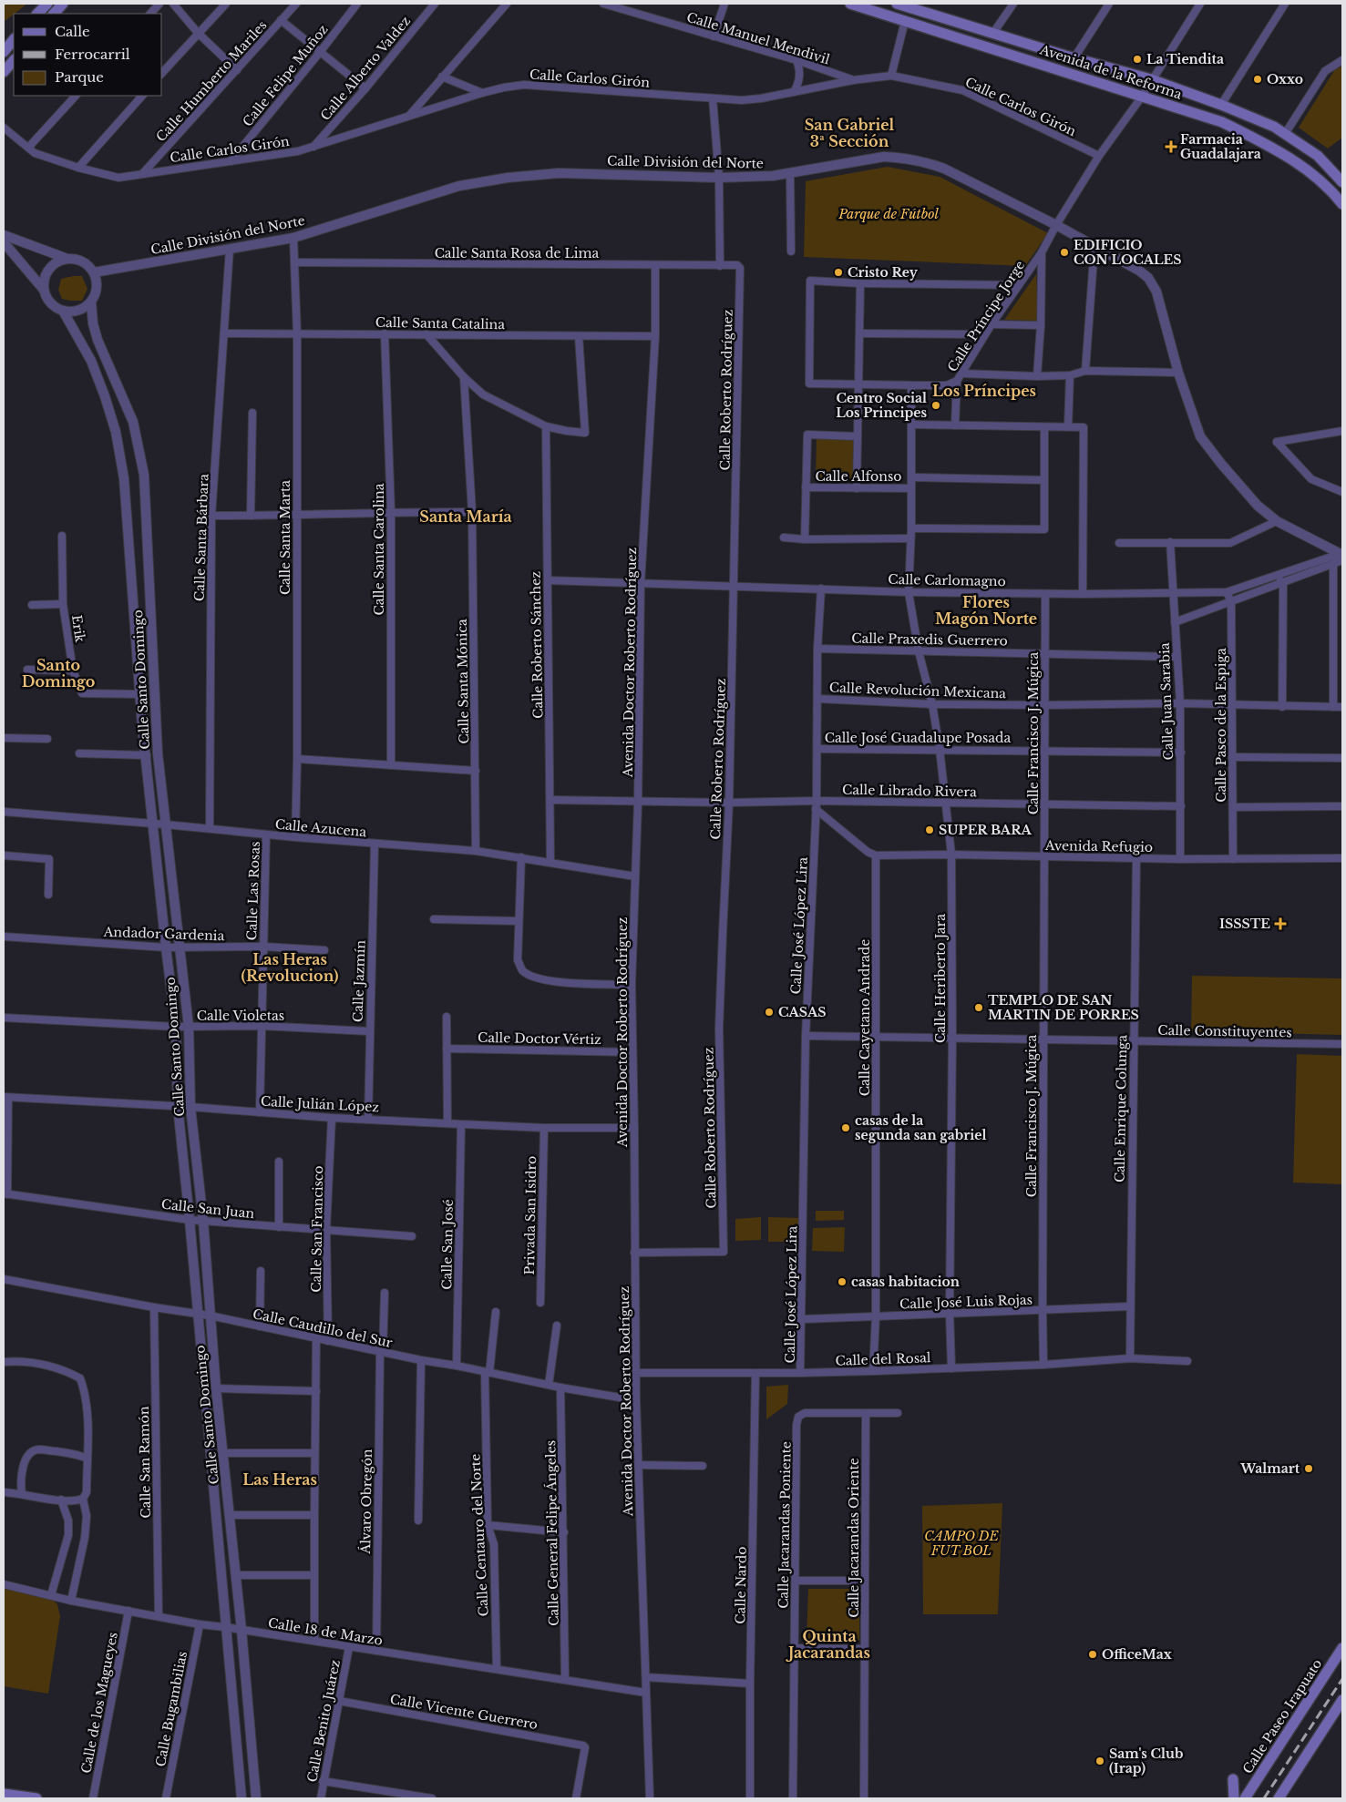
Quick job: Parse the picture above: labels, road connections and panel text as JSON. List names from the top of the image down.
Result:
{
  "streets": {
    "main road": ["Avenida de la Reforma", "Calle Paseo Irapuato"],
    "street": [
      "Calle Manuel Mendivil",
      "Calle Alberto Valdez",
      "Calle Felipe Muñoz",
      "Calle Carlos Girón",
      "Calle Humberto Mariles",
      "Calle División del Norte",
      "Calle Santa Rosa de Lima",
      "Calle Príncipe Jorge",
      "Calle Santa Catalina",
      "Calle Roberto Rodríguez",
      "Calle Alfonso",
      "Calle Santa Bárbara",
      "Calle Santa Marta",
      "Calle Santa Carolina",
      "Calle Carlomagno",
      "Erik",
      "Calle Praxedis Guerrero",
      "Calle Roberto Sánchez",
      "Avenida Doctor Roberto Rodríguez",
      "Calle Santo Domingo",
      "Calle Santa Mónica",
      "Calle Revolución Mexicana",
      "Calle Juan Sarabia",
      "Calle Paseo de la Espiga",
      "Calle Francisco J. Múgica",
      "Calle José Guadalupe Posada",
      "Calle Librado Rivera",
      "Calle Azucena",
      "Avenida Refugio",
      "Calle Las Rosas",
      "Calle José López Lira",
      "Andador Gardenia",
      "Calle Heriberto Jara",
      "Calle Jazmín",
      "Calle Violetas",
      "Calle Cayetano Andrade",
      "Calle Constituyentes",
      "Calle Doctor Vértiz",
      "Calle Julián López",
      "Calle Enrique Colunga",
      "Calle San Juan",
      "Privada San Isidro",
      "Calle San Francisco",
      "Calle San José",
      "Calle José Luis Rojas",
      "Calle Caudillo del Sur",
      "Calle del Rosal",
      "Calle San Ramón",
      "Álvaro Obregón",
      "Calle Jacarandas Poniente",
      "Calle General Felipe Ángeles",
      "Calle Centauro del Norte",
      "Calle Jacarandas Oriente",
      "Calle Nardo",
      "Calle 18 de Marzo",
      "Calle de los Magueyes",
      "Calle Bugambilias",
      "Calle Vicente Guerrero",
      "Calle Benito Juárez"
    ]
  },
  "crossings": [
    ["Calle Manuel Mendivil", "Calle Carlos Girón"],
    ["Calle Alberto Valdez", "Calle Carlos Girón"],
    ["Avenida de la Reforma", "Calle Príncipe Jorge"],
    ["Calle Felipe Muñoz", "Calle Carlos Girón"],
    ["Calle Carlos Girón", "Calle Humberto Mariles"],
    ["Calle Carlos Girón", "Calle Príncipe Jorge"],
    ["Calle División del Norte", "Calle Príncipe Jorge"],
    ["Calle División del Norte", "Calle Santa Bárbara"],
    ["Calle División del Norte", "Calle Santa Marta"],
    ["Calle División del Norte", "Calle Carlomagno"],
    ["Calle División del Norte", "Calle Santo Domingo"],
    ["Calle Santa Rosa de Lima", "Calle Roberto Rodríguez"],
    ["Calle Santa Rosa de Lima", "Calle Santa Marta"],
    ["Calle Santa Rosa de Lima", "Avenida Doctor Roberto Rodríguez"],
    ["Calle Santa Catalina", "Calle Santa Bárbara"],
    ["Calle Santa Catalina", "Calle Santa Marta"],
    ["Calle Santa Catalina", "Calle Santa Carolina"],
    ["Calle Santa Catalina", "Avenida Doctor Roberto Rodríguez"],
    ["Calle Roberto Rodríguez", "Calle Carlomagno"],
    ["Calle Roberto Rodríguez", "Avenida Doctor Roberto Rodríguez"],
    ["Calle Roberto Rodríguez", "Calle Librado Rivera"],
    ["Calle Santa Bárbara", "Calle Azucena"],
    ["Calle Santa Marta", "Calle Azucena"],
    ["Calle Carlomagno", "Calle Roberto Sánchez"],
    ["Calle Carlomagno", "Avenida Doctor Roberto Rodríguez"],
    ["Calle Carlomagno", "Calle Juan Sarabia"],
    ["Calle Carlomagno", "Calle Paseo de la Espiga"],
    ["Calle Carlomagno", "Calle Francisco J. Múgica"],
    ["Calle Carlomagno", "Calle José López Lira"],
    ["Calle Carlomagno", "Calle Heriberto Jara"],
    ["Erik", "Calle Santo Domingo"],
    ["Calle Praxedis Guerrero", "Calle Juan Sarabia"],
    ["Calle Praxedis Guerrero", "Calle Francisco J. Múgica"],
    ["Calle Praxedis Guerrero", "Calle José López Lira"],
    ["Calle Praxedis Guerrero", "Calle Heriberto Jara"],
    ["Calle Roberto Sánchez", "Calle Librado Rivera"],
    ["Calle Roberto Sánchez", "Calle Azucena"],
    ["Avenida Doctor Roberto Rodríguez", "Calle Librado Rivera"],
    ["Avenida Doctor Roberto Rodríguez", "Calle Azucena"],
    ["Avenida Doctor Roberto Rodríguez", "Calle Doctor Vértiz"],
    ["Avenida Doctor Roberto Rodríguez", "Calle Julián López"],
    ["Avenida Doctor Roberto Rodríguez", "Calle Caudillo del Sur"],
    ["Avenida Doctor Roberto Rodríguez", "Calle del Rosal"],
    ["Avenida Doctor Roberto Rodríguez", "Calle 18 de Marzo"],
    ["Calle Santo Domingo", "Calle Azucena"],
    ["Calle Santo Domingo", "Andador Gardenia"],
    ["Calle Santo Domingo", "Calle Violetas"],
    ["Calle Santo Domingo", "Calle Julián López"],
    ["Calle Santo Domingo", "Calle San Juan"],
    ["Calle Santo Domingo", "Calle Caudillo del Sur"],
    ["Calle Santo Domingo", "Calle 18 de Marzo"],
    ["Calle Santa Mónica", "Calle Azucena"],
    ["Calle Revolución Mexicana", "Calle Juan Sarabia"],
    ["Calle Revolución Mexicana", "Calle Paseo de la Espiga"],
    ["Calle Revolución Mexicana", "Calle Francisco J. Múgica"],
    ["Calle Revolución Mexicana", "Calle José López Lira"],
    ["Calle Revolución Mexicana", "Calle Heriberto Jara"],
    ["Calle Juan Sarabia", "Calle José Guadalupe Posada"],
    ["Calle Juan Sarabia", "Calle Librado Rivera"],
    ["Calle Juan Sarabia", "Avenida Refugio"],
    ["Calle Paseo de la Espiga", "Avenida Refugio"],
    ["Calle Francisco J. Múgica", "Calle José Guadalupe Posada"],
    ["Calle Francisco J. Múgica", "Calle Librado Rivera"],
    ["Calle Francisco J. Múgica", "Avenida Refugio"],
    ["Calle Francisco J. Múgica", "Calle Constituyentes"],
    ["Calle Francisco J. Múgica", "Calle José Luis Rojas"],
    ["Calle Francisco J. Múgica", "Calle del Rosal"],
    ["Calle José Guadalupe Posada", "Calle José López Lira"],
    ["Calle José Guadalupe Posada", "Calle Heriberto Jara"],
    ["Calle Librado Rivera", "Calle José López Lira"],
    ["Calle Librado Rivera", "Calle Heriberto Jara"],
    ["Calle Azucena", "Calle Las Rosas"],
    ["Calle Azucena", "Calle Jazmín"],
    ["Avenida Refugio", "Calle Heriberto Jara"],
    ["Avenida Refugio", "Calle Cayetano Andrade"],
    ["Avenida Refugio", "Calle Enrique Colunga"],
    ["Calle Las Rosas", "Andador Gardenia"],
    ["Calle Las Rosas", "Calle Violetas"],
    ["Calle Las Rosas", "Calle Julián López"],
    ["Calle José López Lira", "Calle Constituyentes"],
    ["Calle José López Lira", "Calle José Luis Rojas"],
    ["Calle José López Lira", "Calle del Rosal"],
    ["Calle Heriberto Jara", "Calle Constituyentes"],
    ["Calle Heriberto Jara", "Calle José Luis Rojas"],
    ["Calle Heriberto Jara", "Calle del Rosal"],
    ["Calle Jazmín", "Calle Violetas"],
    ["Calle Jazmín", "Calle Julián López"],
    ["Calle Cayetano Andrade", "Calle Constituyentes"],
    ["Calle Cayetano Andrade", "Calle José Luis Rojas"],
    ["Calle Cayetano Andrade", "Calle del Rosal"],
    ["Calle Constituyentes", "Calle Enrique Colunga"],
    ["Calle Julián López", "Privada San Isidro"],
    ["Calle Julián López", "Calle San Francisco"],
    ["Calle Julián López", "Calle San José"],
    ["Calle Enrique Colunga", "Calle José Luis Rojas"],
    ["Calle Enrique Colunga", "Calle del Rosal"],
    ["Calle San Juan", "Calle San Francisco"],
    ["Calle San Francisco", "Calle Caudillo del Sur"],
    ["Calle San José", "Calle Caudillo del Sur"],
    ["Calle Caudillo del Sur", "Calle San Ramón"],
    ["Calle Caudillo del Sur", "Álvaro Obregón"],
    ["Calle Caudillo del Sur", "Calle General Felipe Ángeles"],
    ["Calle Caudillo del Sur", "Calle Centauro del Norte"],
    ["Calle del Rosal", "Calle Nardo"],
    ["Calle San Ramón", "Calle 18 de Marzo"],
    ["Álvaro Obregón", "Calle 18 de Marzo"],
    ["Calle Jacarandas Poniente", "Calle Jacarandas Oriente"],
    ["Calle General Felipe Ángeles", "Calle 18 de Marzo"],
    ["Calle Centauro del Norte", "Calle 18 de Marzo"],
    ["Calle 18 de Marzo", "Calle de los Magueyes"],
    ["Calle 18 de Marzo", "Calle Bugambilias"],
    ["Calle 18 de Marzo", "Calle Benito Juárez"],
    ["Calle Vicente Guerrero", "Calle Benito Juárez"]
  ],
  "districts": [
    "San Gabriel 3ª Sección",
    "Los Príncipes",
    "Santa María",
    "Flores Magón Norte",
    "Santo Domingo",
    "Las Heras (Revolucion)",
    "Las Heras",
    "Quinta Jacarandas"
  ],
  "parks": ["Parque de Fútbol", "CAMPO DE FUT BOL"],
  "places": {
    "other": [
      "La Tiendita",
      "Oxxo",
      "EDIFICIO CON LOCALES",
      "Cristo Rey",
      "Centro Social Los Principes",
      "SUPER BARA",
      "TEMPLO DE SAN MARTIN DE PORRES",
      "CASAS",
      "casas de la segunda san gabriel",
      "casas habitacion",
      "Walmart",
      "OfficeMax",
      "Sam's Club (Irap)"
    ],
    "health": ["Farmacia Guadalajara", "ISSSTE"]
  },
  "legend": ["Calle", "Ferrocarril", "Parque"]
}
